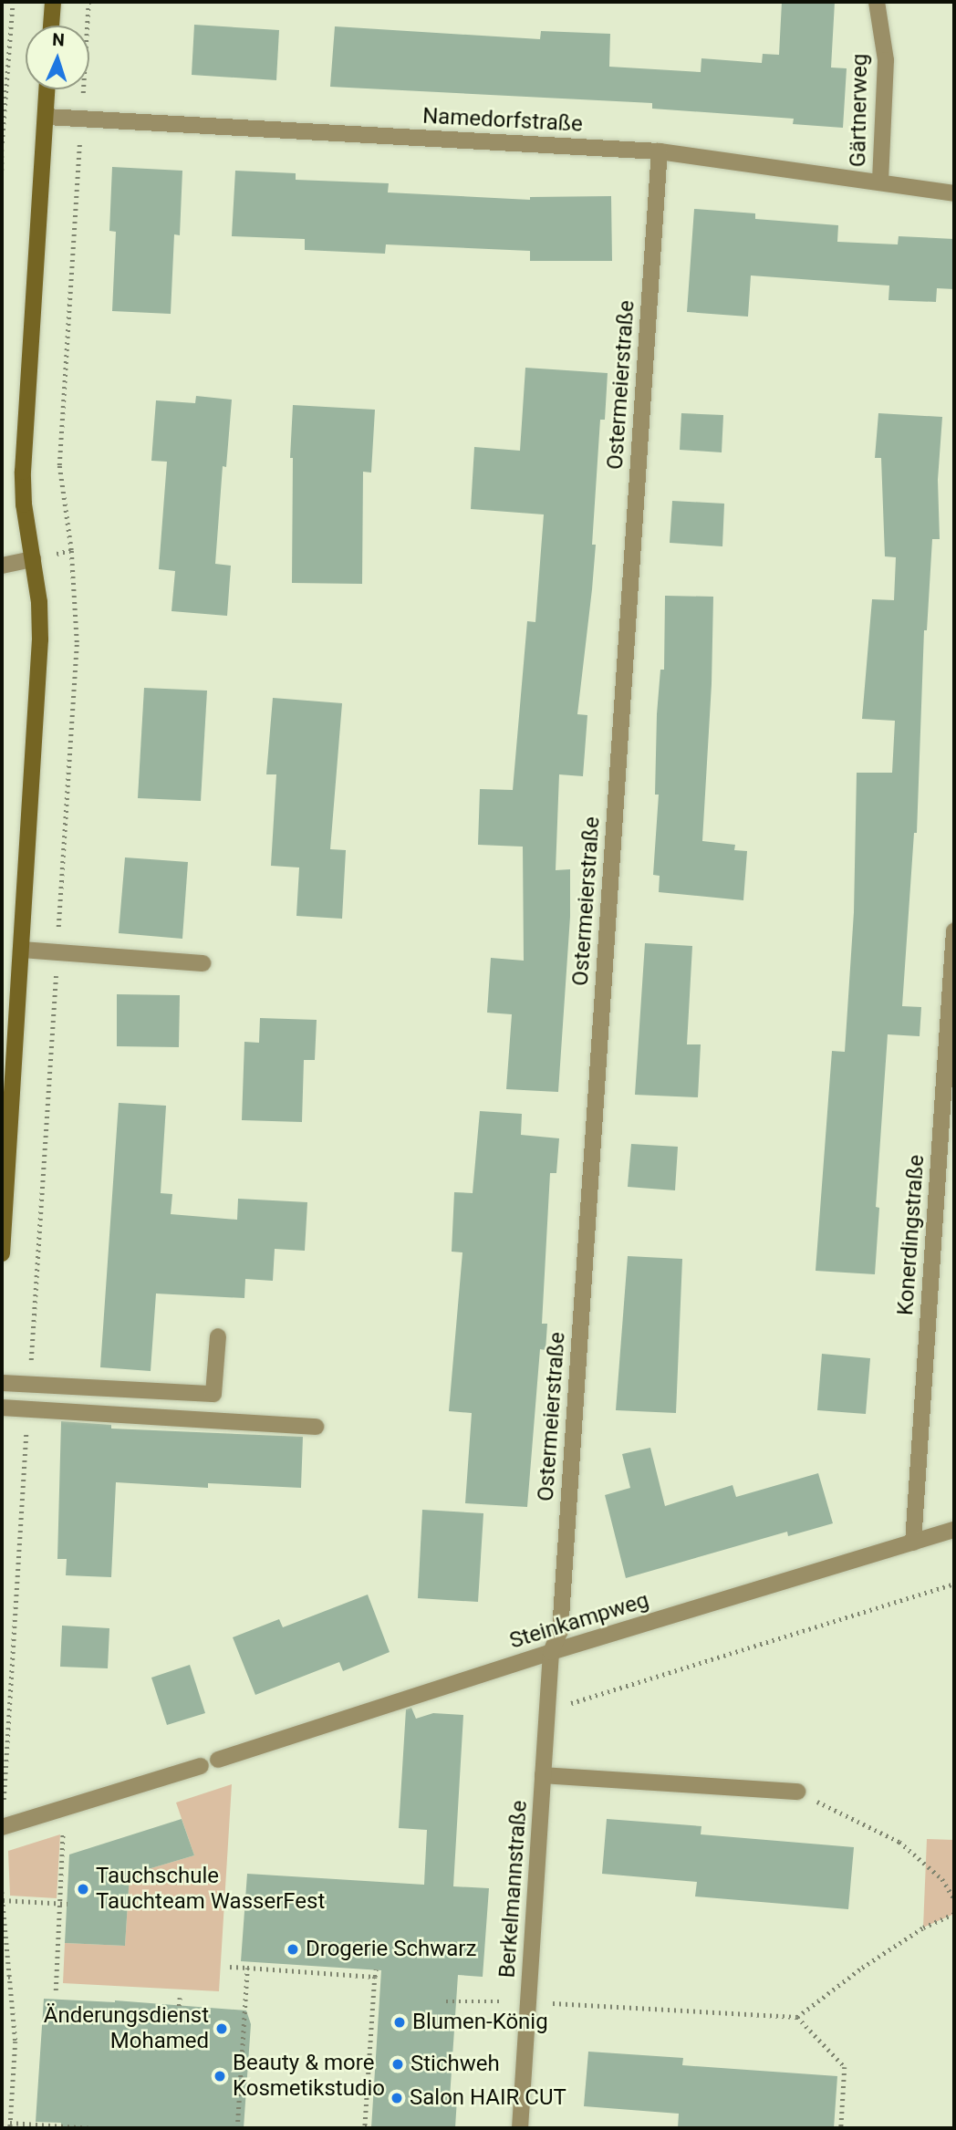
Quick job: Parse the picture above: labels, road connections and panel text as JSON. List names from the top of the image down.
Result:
{
  "streets": {
    "street": [
      "Gärtnerweg",
      "Namedorfstraße",
      "Ostermeierstraße",
      "Konerdingstraße",
      "Steinkampweg",
      "Berkelmannstraße"
    ]
  },
  "crossings": [
    ["Gärtnerweg", "Namedorfstraße"],
    ["Namedorfstraße", "Ostermeierstraße"],
    ["Ostermeierstraße", "Steinkampweg"],
    ["Ostermeierstraße", "Berkelmannstraße"],
    ["Konerdingstraße", "Steinkampweg"],
    ["Steinkampweg", "Berkelmannstraße"]
  ],
  "places": [
    "Tauchschule Tauchteam WasserFest",
    "Drogerie Schwarz",
    "Blumen-König",
    "Änderungsdienst Mohamed",
    "Stichweh",
    "Beauty & more Kosmetikstudio",
    "Salon HAIR CUT"
  ],
  "north": "top"
}
